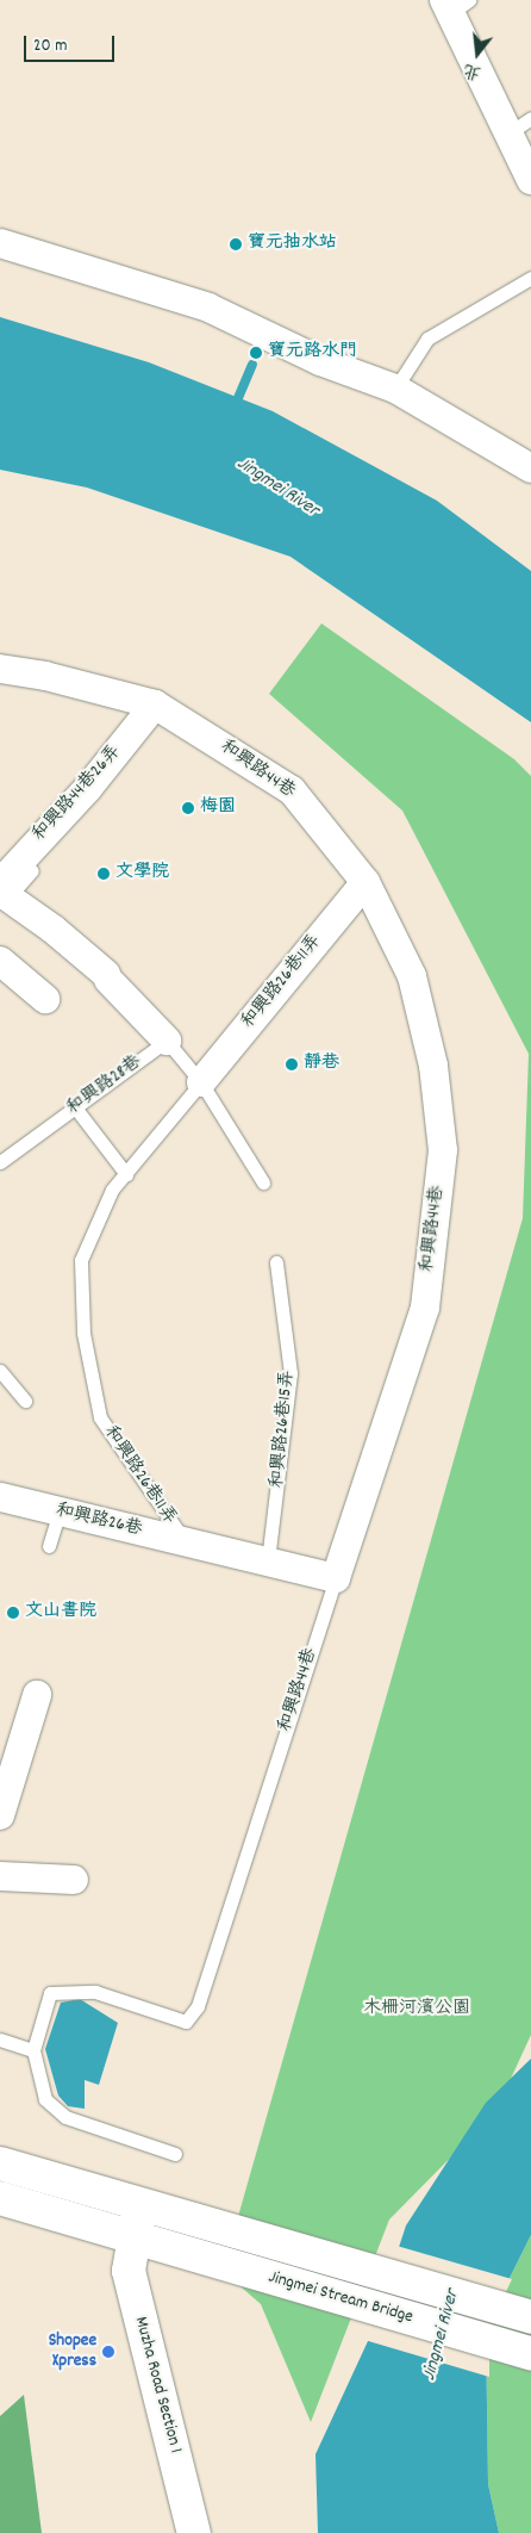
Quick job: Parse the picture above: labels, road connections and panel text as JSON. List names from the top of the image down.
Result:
{
  "streets": {
    "main road": ["Jingmei Stream Bridge", "Muzha Road Section 1"],
    "street": [
      "和興路44巷",
      "和興路44巷26弄",
      "和興路26巷11弄",
      "和興路26巷"
    ],
    "lane": ["和興路28巷", "和興路26巷15弄"]
  },
  "crossings": [
    ["和興路44巷", "和興路44巷26弄"],
    ["和興路44巷", "和興路26巷11弄"],
    ["和興路44巷", "和興路26巷"],
    ["和興路26巷11弄", "和興路26巷"],
    ["和興路26巷15弄", "和興路26巷"],
    ["Jingmei Stream Bridge", "Muzha Road Section 1"]
  ],
  "water": ["Jingmei River"],
  "parks": ["木柵河濱公園"],
  "places": [
    "寶元抽水站",
    "寶元路水門",
    "梅園",
    "文學院",
    "靜巷",
    "文山書院",
    "Shopee Xpress"
  ],
  "scale_bar": "20 m",
  "north": "bottom"
}
